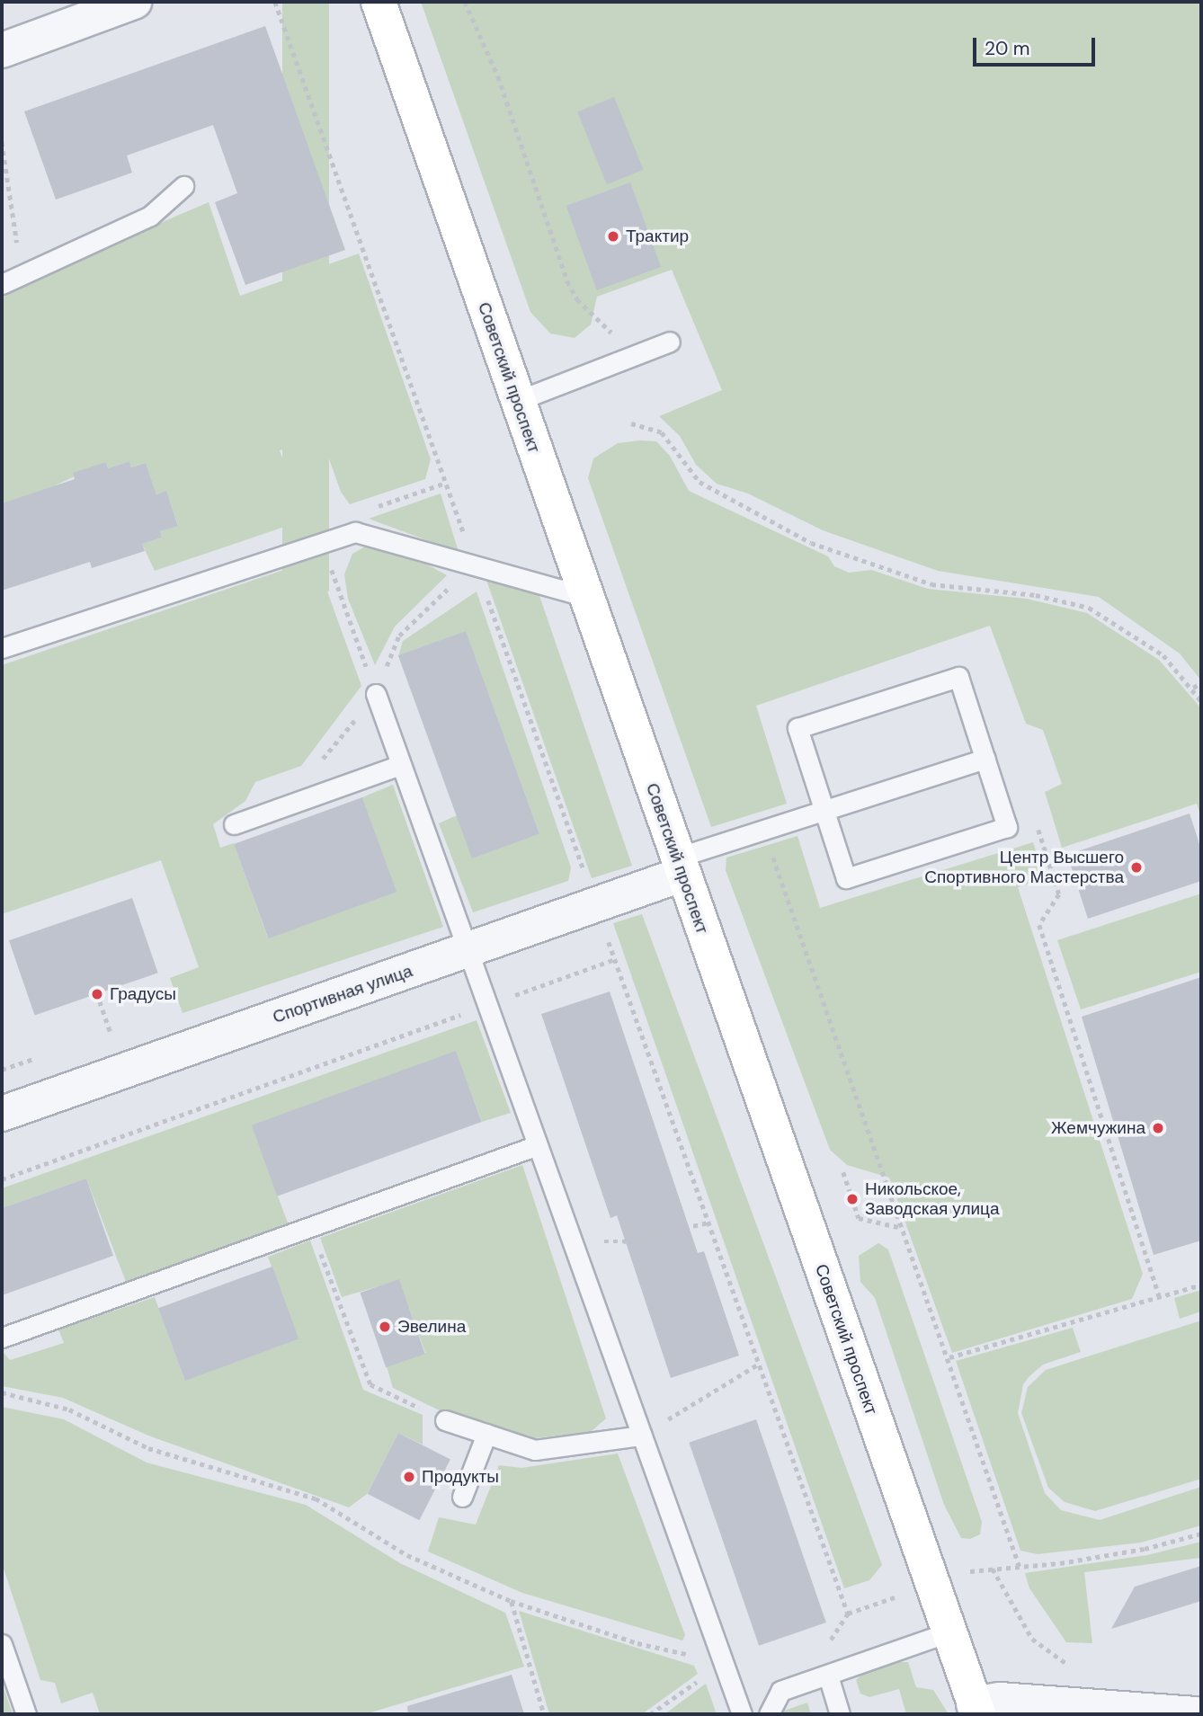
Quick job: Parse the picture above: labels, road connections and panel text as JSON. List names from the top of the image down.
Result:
{
  "streets": {
    "main road": ["Советский проспект"],
    "street": ["Спортивная улица"]
  },
  "crossings": [
    ["Советский проспект", "Спортивная улица"]
  ],
  "places": [
    "Трактир",
    "Центр Высшего Спортивного Мастерства",
    "Градусы",
    "Жемчужина",
    "Никольское, Заводская улица",
    "Эвелина",
    "Продукты"
  ],
  "scale_bar": "20 m"
}
